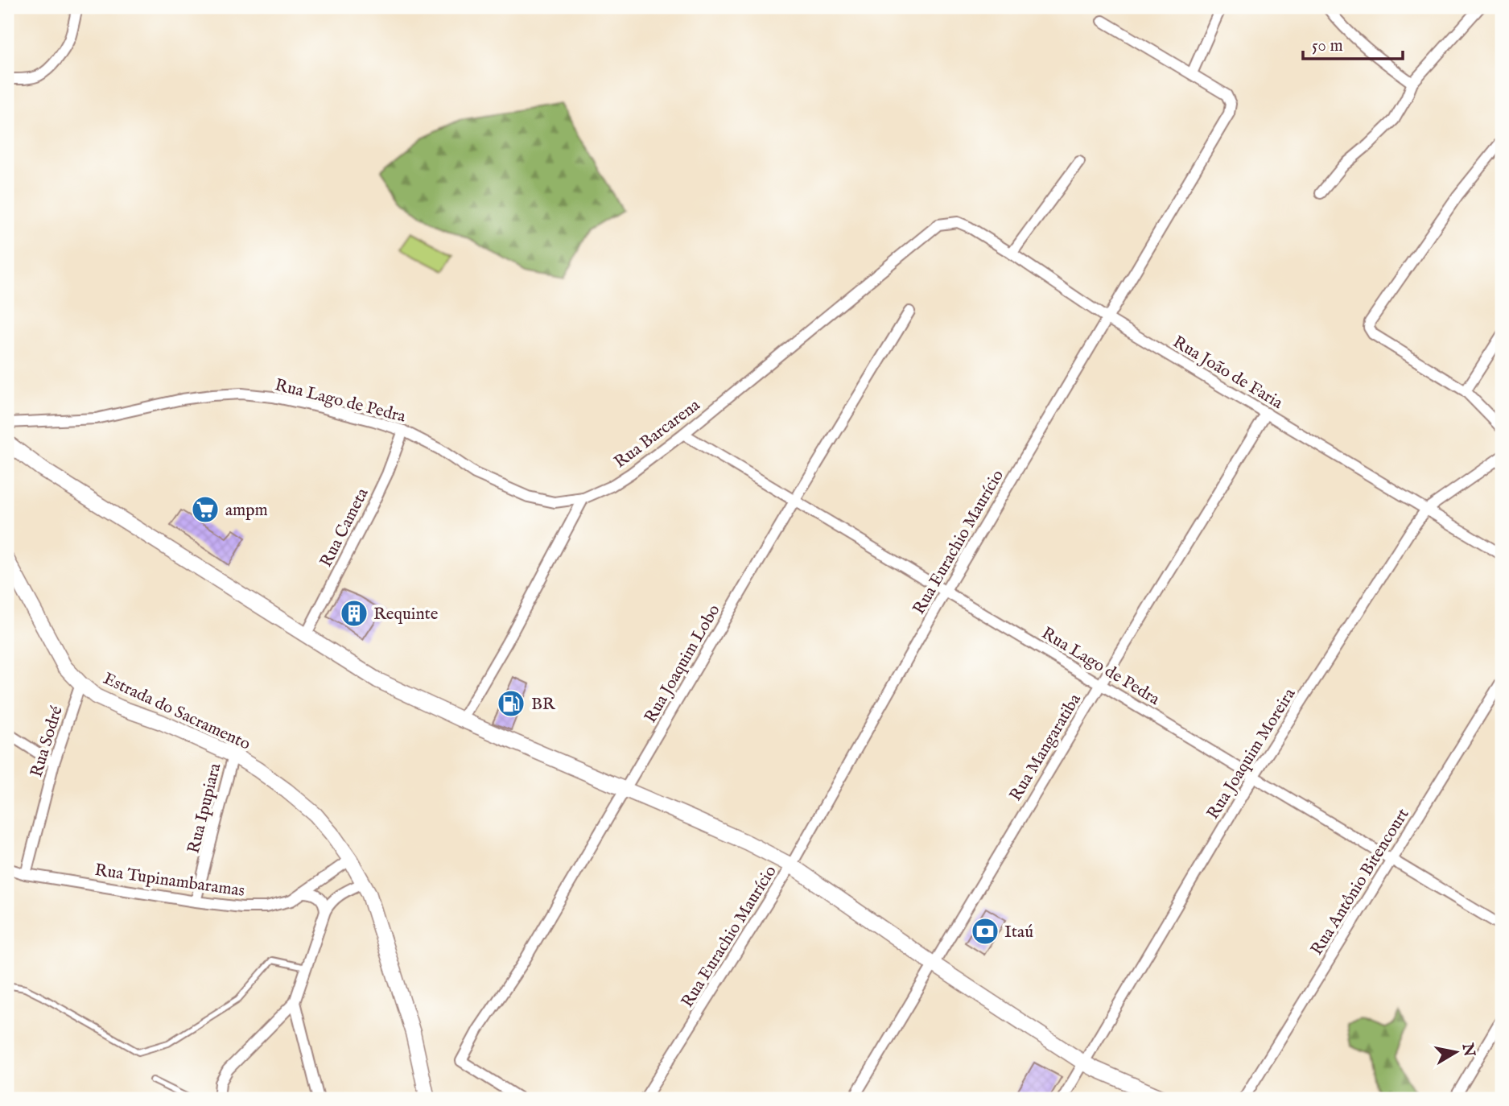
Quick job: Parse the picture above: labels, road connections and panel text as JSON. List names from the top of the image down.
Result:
{
  "streets": {
    "main road": ["Estrada do Sacramento"],
    "street": [
      "Rua João de Faria",
      "Rua Lago de Pedra",
      "Rua Barcarena",
      "Rua Cameta",
      "Rua Eurachio Maurício",
      "Rua Joaquim Lobo",
      "Rua Sodré",
      "Rua Mangaratiba",
      "Rua Joaquim Moreira",
      "Rua Ipupiara",
      "Rua Tupinambaramas",
      "Rua Antônio Bitencourt"
    ]
  },
  "crossings": [
    ["Rua João de Faria", "Rua Barcarena"],
    ["Rua João de Faria", "Rua Eurachio Maurício"],
    ["Rua João de Faria", "Rua Mangaratiba"],
    ["Rua João de Faria", "Rua Joaquim Moreira"],
    ["Rua Lago de Pedra", "Rua Barcarena"],
    ["Rua Lago de Pedra", "Rua Cameta"],
    ["Rua Lago de Pedra", "Rua Eurachio Maurício"],
    ["Rua Lago de Pedra", "Rua Joaquim Lobo"],
    ["Rua Lago de Pedra", "Rua Mangaratiba"],
    ["Rua Lago de Pedra", "Rua Joaquim Moreira"],
    ["Rua Lago de Pedra", "Rua Antônio Bitencourt"],
    ["Estrada do Sacramento", "Rua Sodré"],
    ["Estrada do Sacramento", "Rua Ipupiara"],
    ["Estrada do Sacramento", "Rua Tupinambaramas"],
    ["Rua Sodré", "Rua Tupinambaramas"],
    ["Rua Ipupiara", "Rua Tupinambaramas"]
  ],
  "places": {
    "supermarket": ["ampm"],
    "building": ["Requinte"],
    "fuel station": ["BR"],
    "bank": ["Itaú"]
  },
  "scale_bar": "50 m",
  "north": "right"
}
